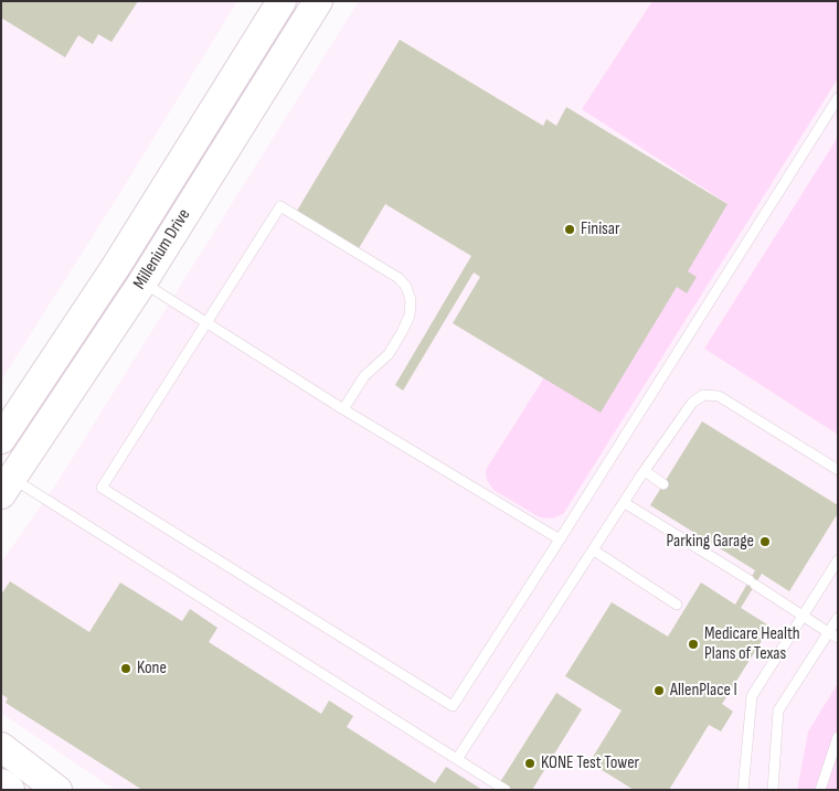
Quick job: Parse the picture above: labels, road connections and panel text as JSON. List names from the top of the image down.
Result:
{
  "streets": {
    "street": ["Millenium Drive"]
  },
  "places": [
    "Finisar",
    "Parking Garage",
    "Medicare Health Plans of Texas",
    "Kone",
    "AllenPlace I",
    "KONE Test Tower"
  ]
}
